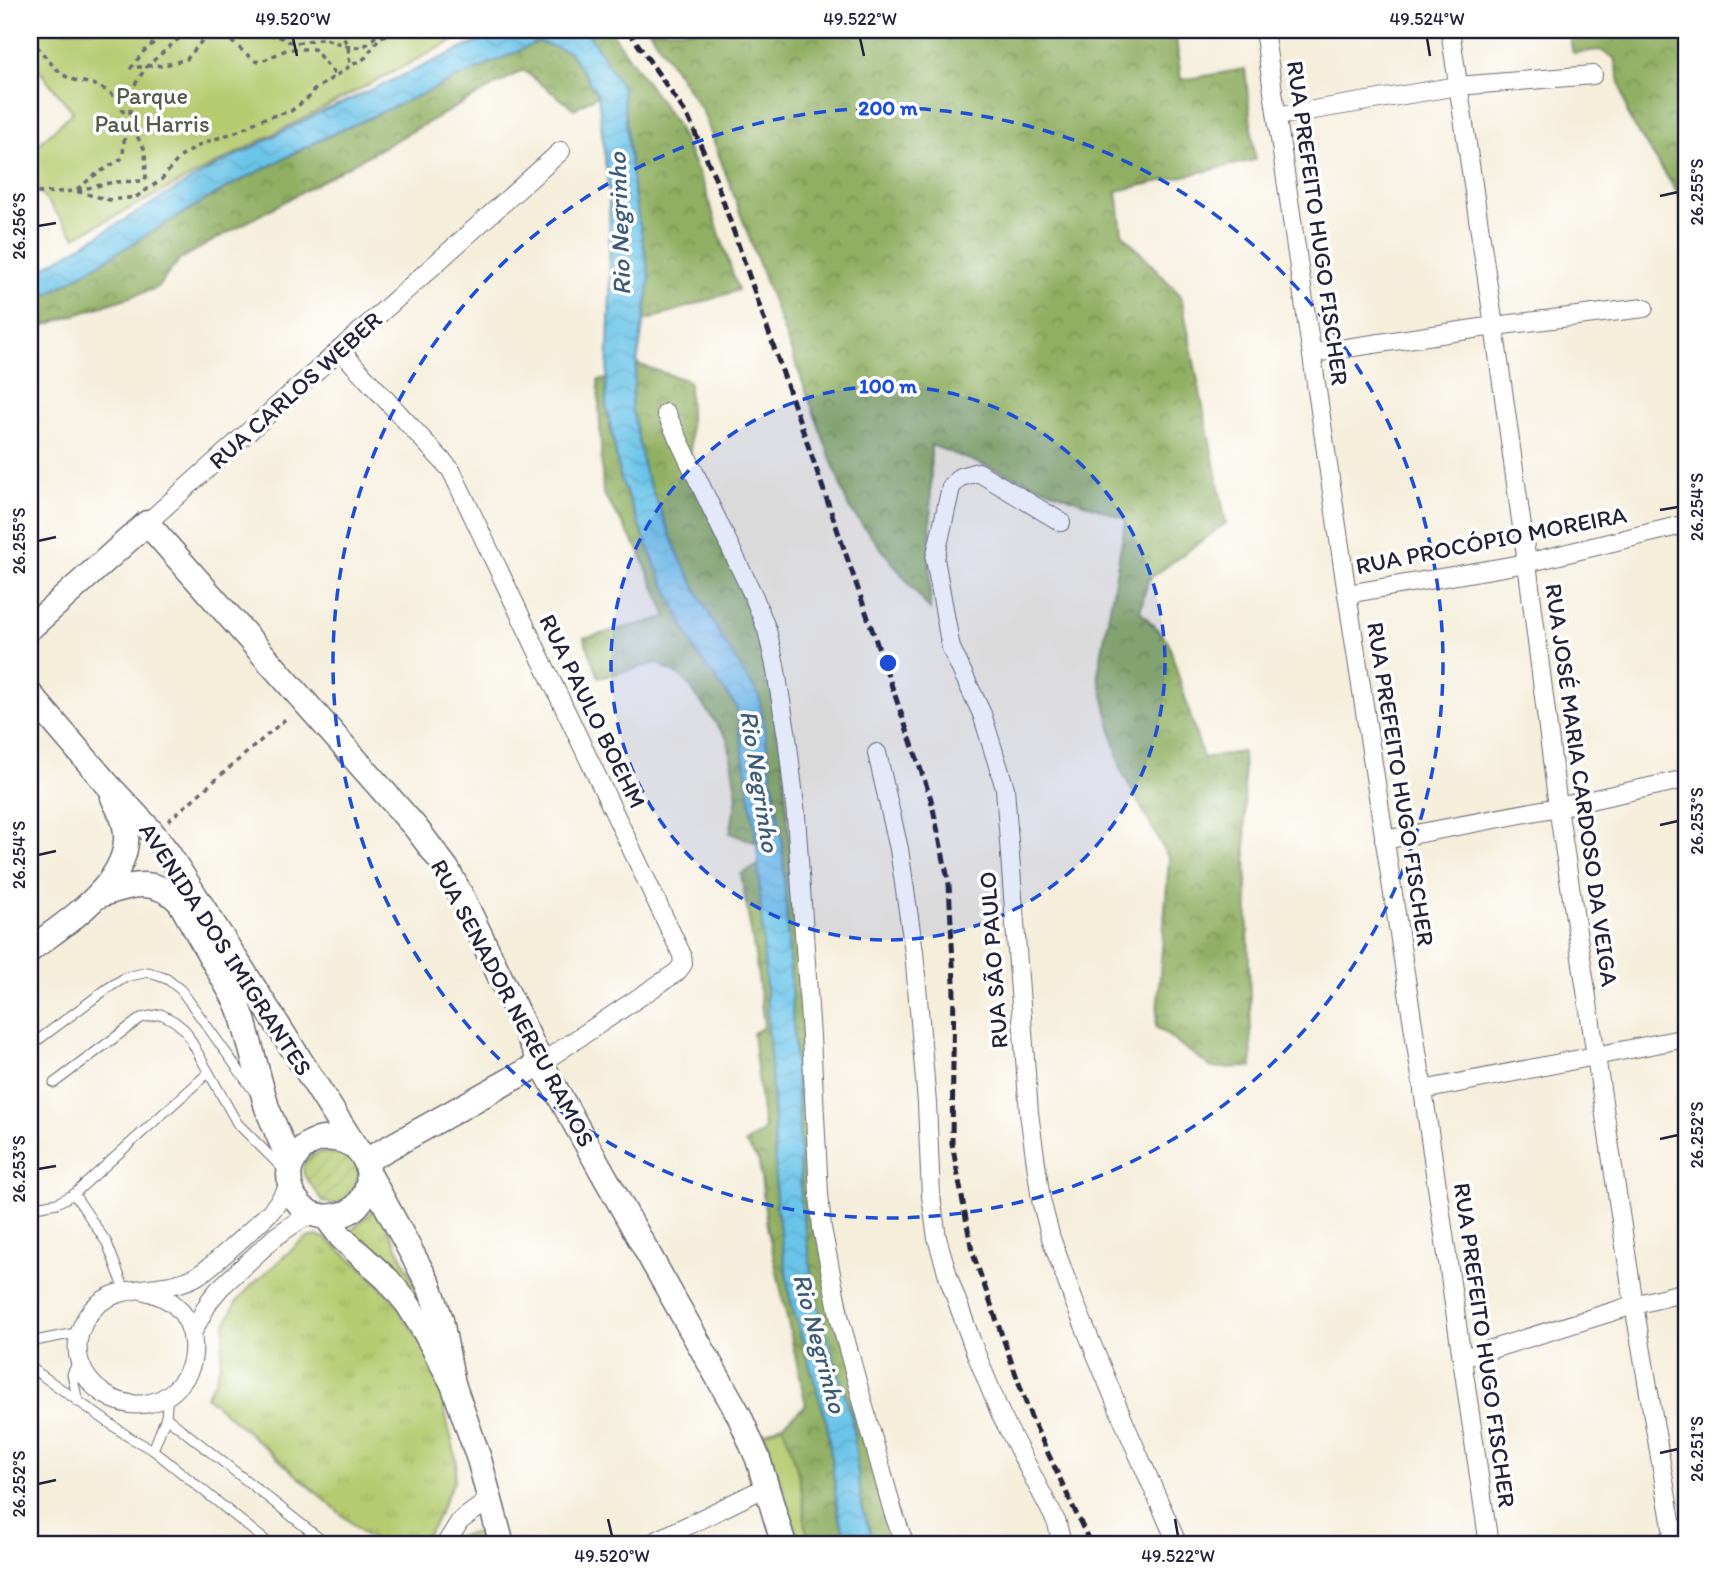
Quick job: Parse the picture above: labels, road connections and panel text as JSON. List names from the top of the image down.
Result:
{
  "streets": {
    "main road": ["RUA CARLOS WEBER", "AVENIDA DOS IMIGRANTES", "RUA SENADOR NEREU RAMOS"],
    "street": [
      "RUA PREFEITO HUGO FISCHER",
      "RUA PROCÓPIO MOREIRA",
      "RUA PAULO BOEHM",
      "RUA JOSÉ MARIA CARDOSO DA VEIGA",
      "RUA SÃO PAULO"
    ]
  },
  "crossings": [
    ["RUA PREFEITO HUGO FISCHER", "RUA PROCÓPIO MOREIRA"],
    ["RUA CARLOS WEBER", "RUA PAULO BOEHM"],
    ["RUA CARLOS WEBER", "RUA SENADOR NEREU RAMOS"],
    ["RUA PROCÓPIO MOREIRA", "RUA JOSÉ MARIA CARDOSO DA VEIGA"],
    ["RUA PAULO BOEHM", "RUA SENADOR NEREU RAMOS"]
  ],
  "water": ["Rio Negrinho"],
  "parks": ["Parque Paul Harris"],
  "coordinates": [
    "49.520°W",
    "49.522°W",
    "49.524°W",
    "26.255°S",
    "26.256°S",
    "26.254°S",
    "26.253°S",
    "26.252°S",
    "26.251°S"
  ],
  "rings": ["200 m", "100 m"]
}
